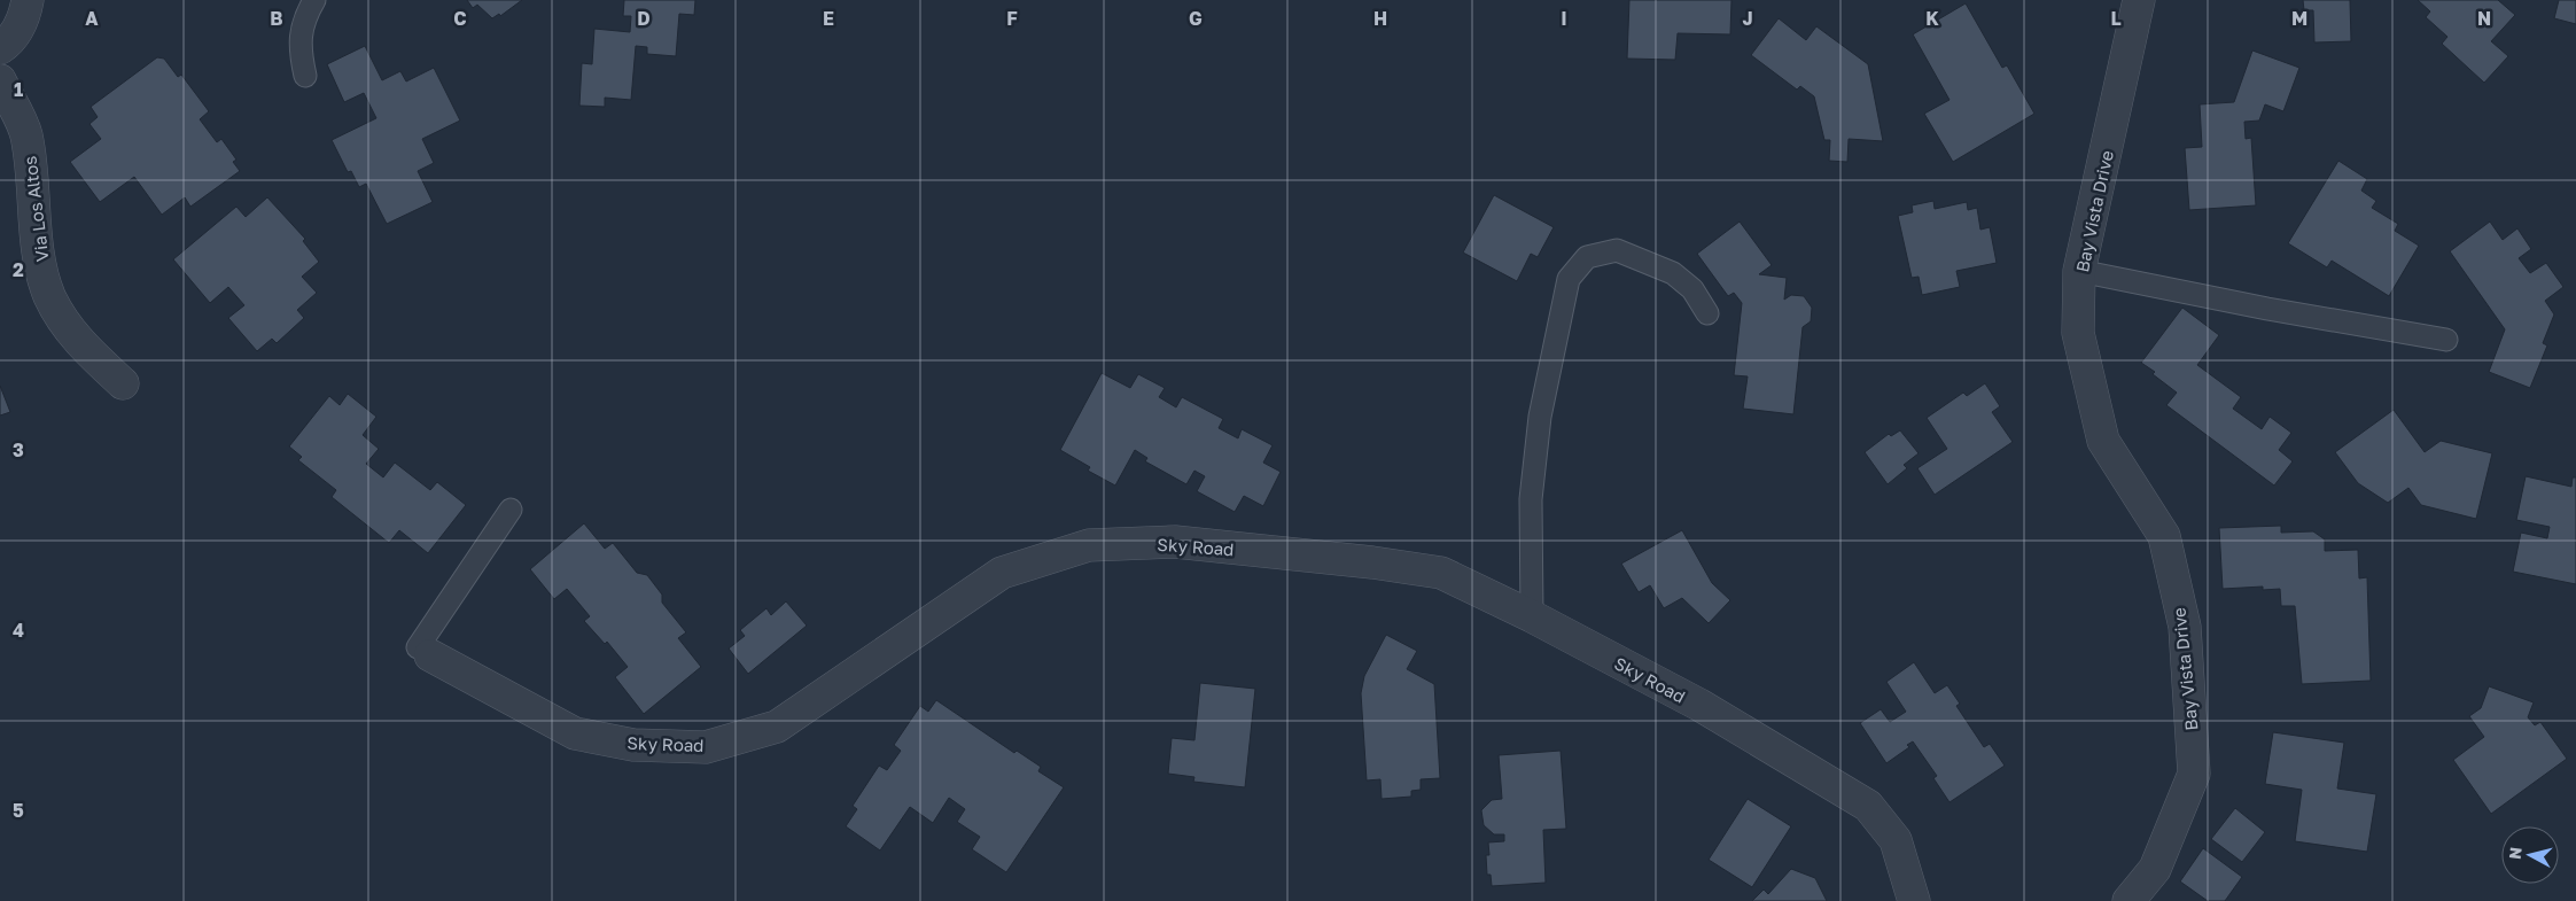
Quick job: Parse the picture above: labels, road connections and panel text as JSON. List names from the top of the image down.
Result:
{
  "streets": {
    "street": ["Via Los Altos", "Bay Vista Drive", "Sky Road"]
  },
  "north": "left",
  "grid": {
    "columns": [
      "A",
      "B",
      "C",
      "D",
      "E",
      "F",
      "G",
      "H",
      "I",
      "J",
      "K",
      "L",
      "M",
      "N"
    ],
    "rows": [
      "1",
      "2",
      "3",
      "4",
      "5"
    ]
  }
}
